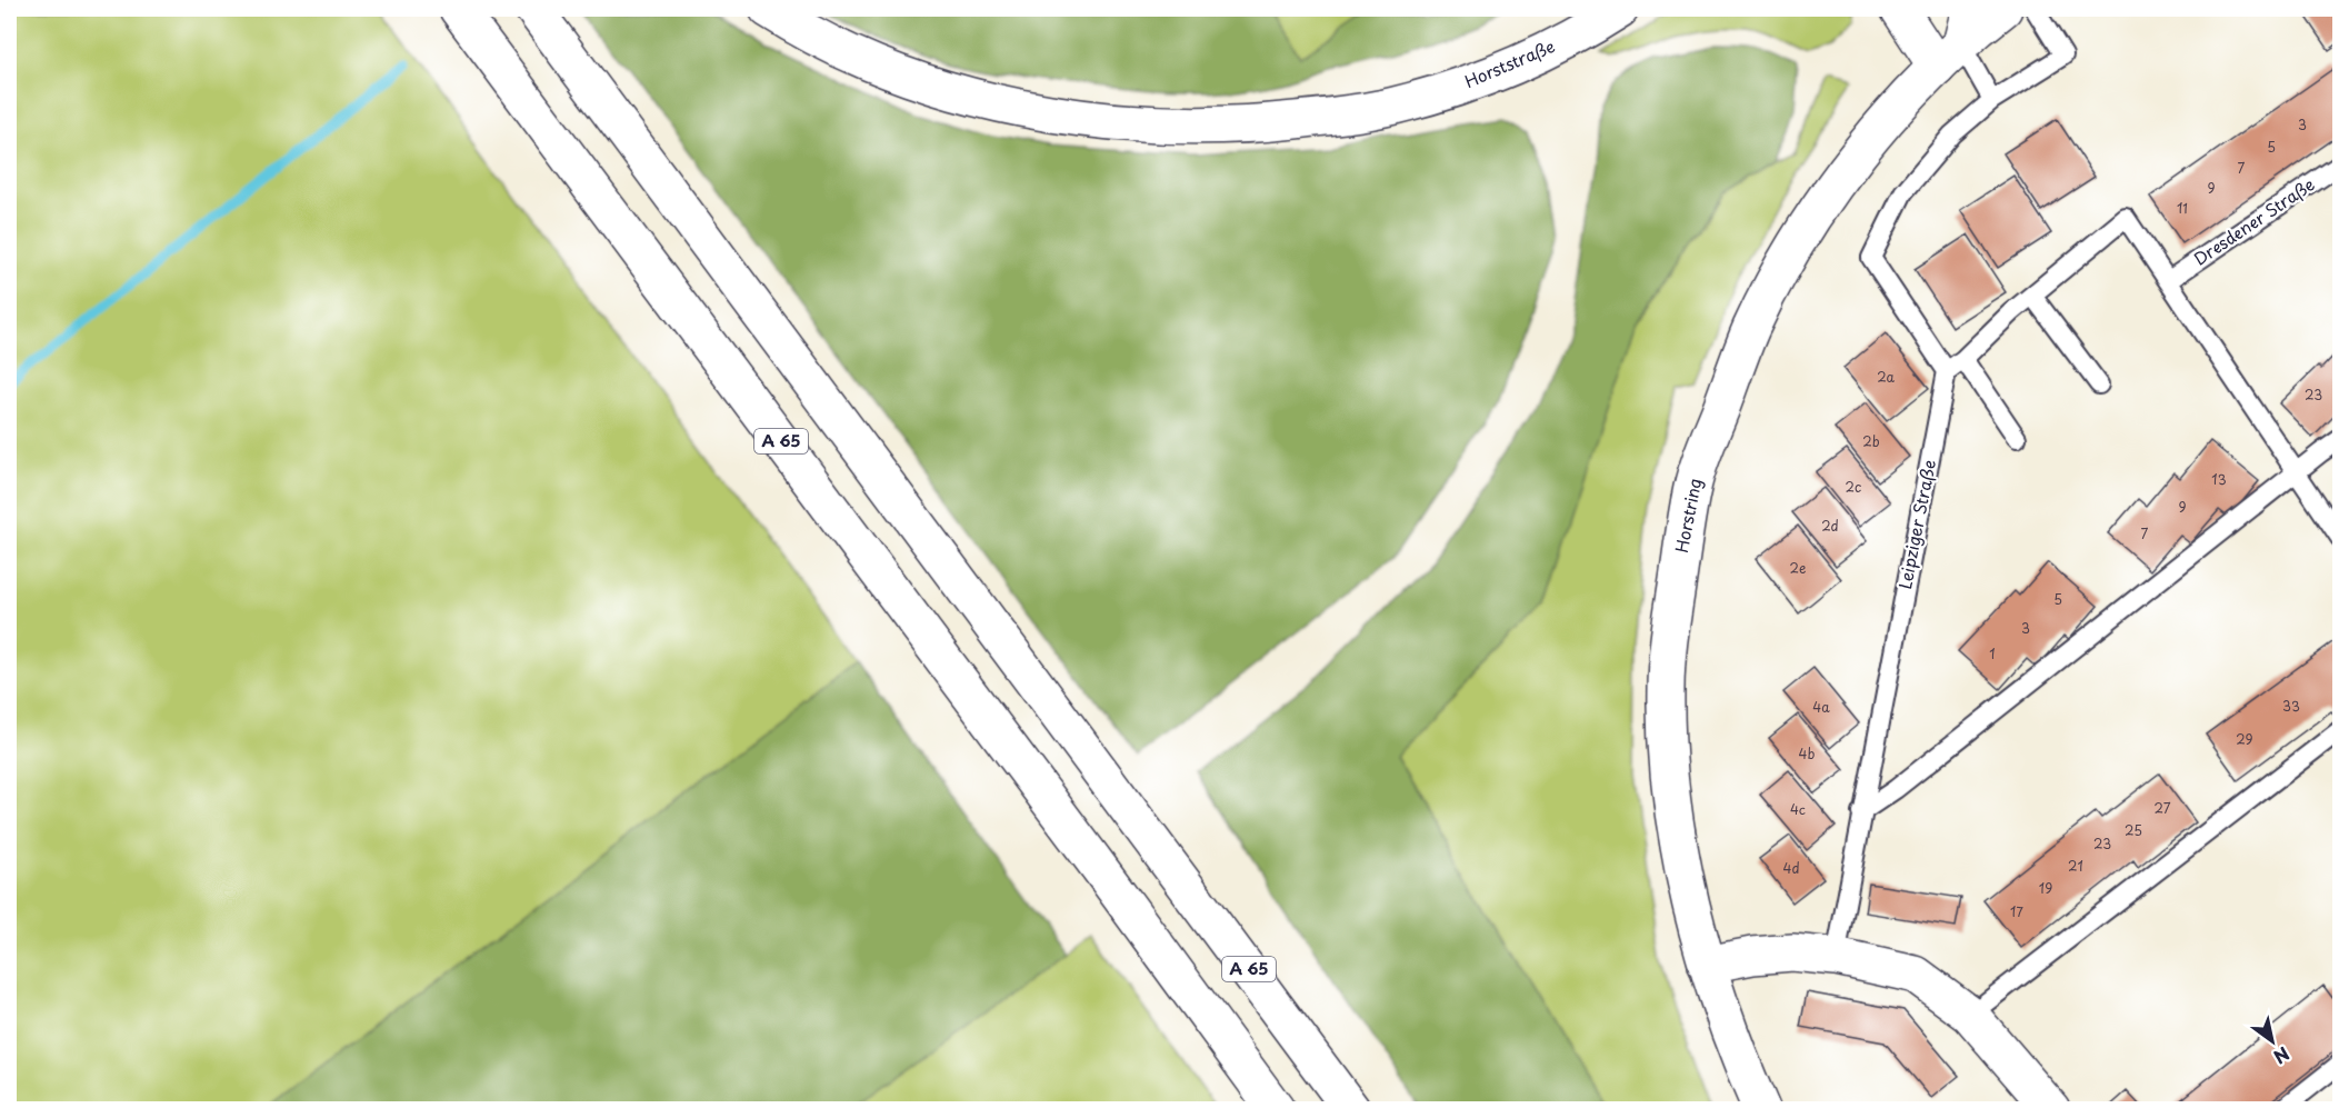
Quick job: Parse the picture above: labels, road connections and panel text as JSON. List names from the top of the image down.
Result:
{
  "streets": {
    "main road": ["Horststraße", "A 65", "Horstring"],
    "lane": ["Dresdener Straße", "Leipziger Straße"]
  },
  "house_numbers": [
    "3",
    "5",
    "7",
    "9",
    "11",
    "2a",
    "23",
    "2b",
    "13",
    "2c",
    "9",
    "2d",
    "7",
    "2e",
    "5",
    "3",
    "1",
    "33",
    "4a",
    "29",
    "4b",
    "27",
    "4c",
    "25",
    "23",
    "21",
    "4d",
    "19",
    "17"
  ],
  "north": "bottom right"
}
